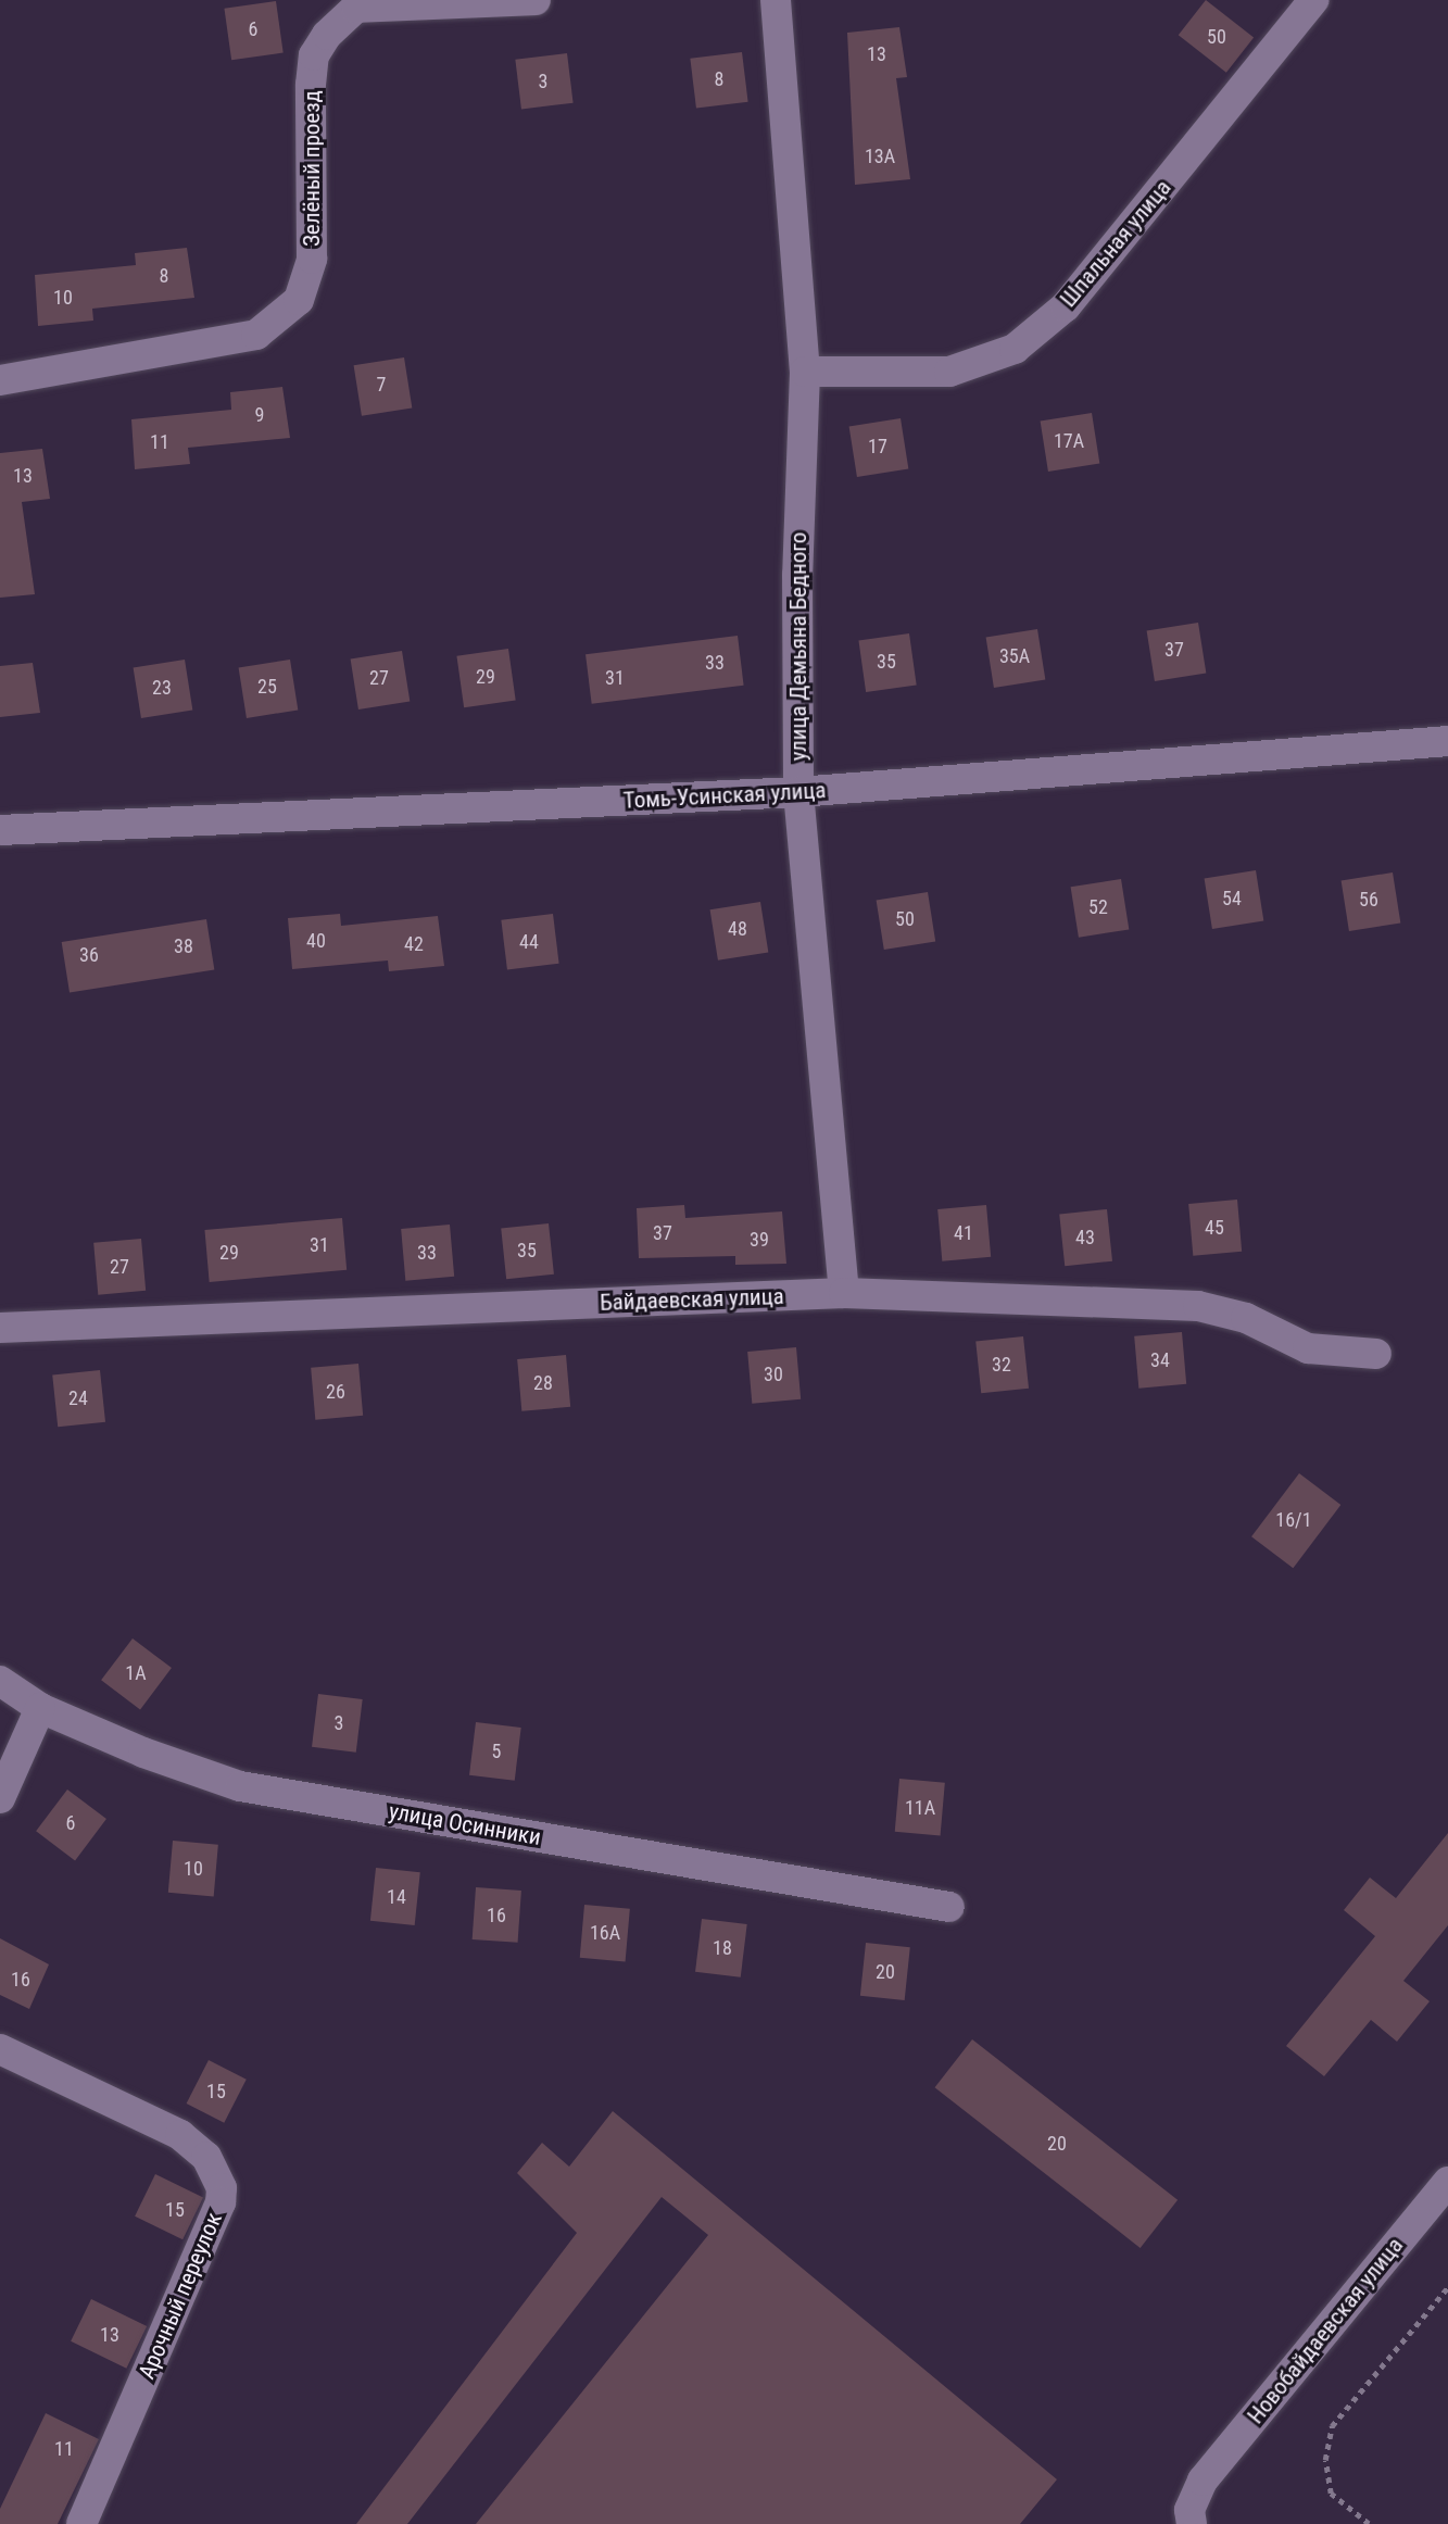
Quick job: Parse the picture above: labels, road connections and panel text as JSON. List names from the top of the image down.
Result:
{
  "streets": {
    "street": [
      "Зелёный проезд",
      "Шпальная улица",
      "улица Демьяна Бедного",
      "Томь-Усинская улица",
      "Байдаевская улица",
      "улица Осинники",
      "Арочный переулок",
      "Новобайдаевская улица"
    ]
  },
  "crossings": [
    ["Шпальная улица", "улица Демьяна Бедного"],
    ["улица Демьяна Бедного", "Томь-Усинская улица"],
    ["улица Демьяна Бедного", "Байдаевская улица"]
  ],
  "house_numbers": [
    "6",
    "50",
    "13",
    "8",
    "3",
    "13А",
    "8",
    "10",
    "7",
    "9",
    "17А",
    "11",
    "17",
    "13",
    "37",
    "35А",
    "35",
    "33",
    "29",
    "27",
    "31",
    "25",
    "23",
    "54",
    "56",
    "52",
    "50",
    "48",
    "40",
    "44",
    "42",
    "38",
    "36",
    "45",
    "37",
    "41",
    "43",
    "39",
    "31",
    "35",
    "29",
    "33",
    "27",
    "34",
    "32",
    "30",
    "28",
    "26",
    "24",
    "16/1",
    "1А",
    "3",
    "5",
    "11А",
    "6",
    "10",
    "14",
    "16",
    "16А",
    "18",
    "20",
    "16",
    "15",
    "20",
    "15",
    "13",
    "11"
  ]
}
